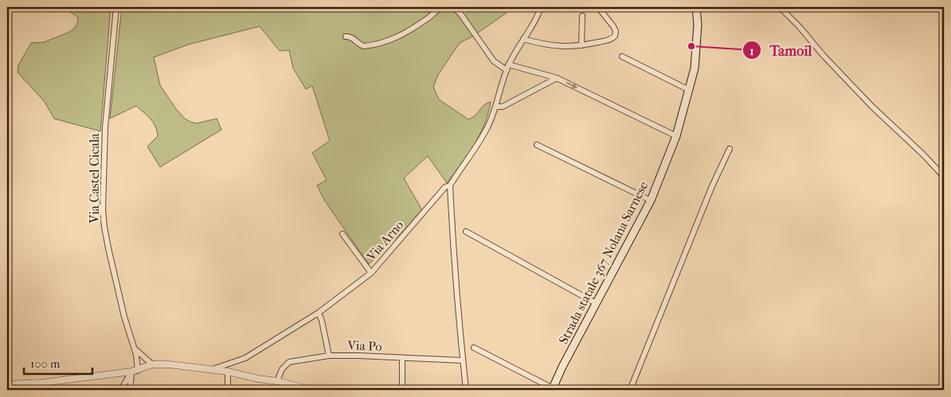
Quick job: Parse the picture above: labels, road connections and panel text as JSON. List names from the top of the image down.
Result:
{
  "streets": {
    "main road": ["Strada statale 367 Nolana Sarnese"],
    "street": ["Via Castel Cicala", "Via Arno", "Via Po"]
  },
  "places": ["Tamoil"],
  "scale_bar": "100 m"
}
